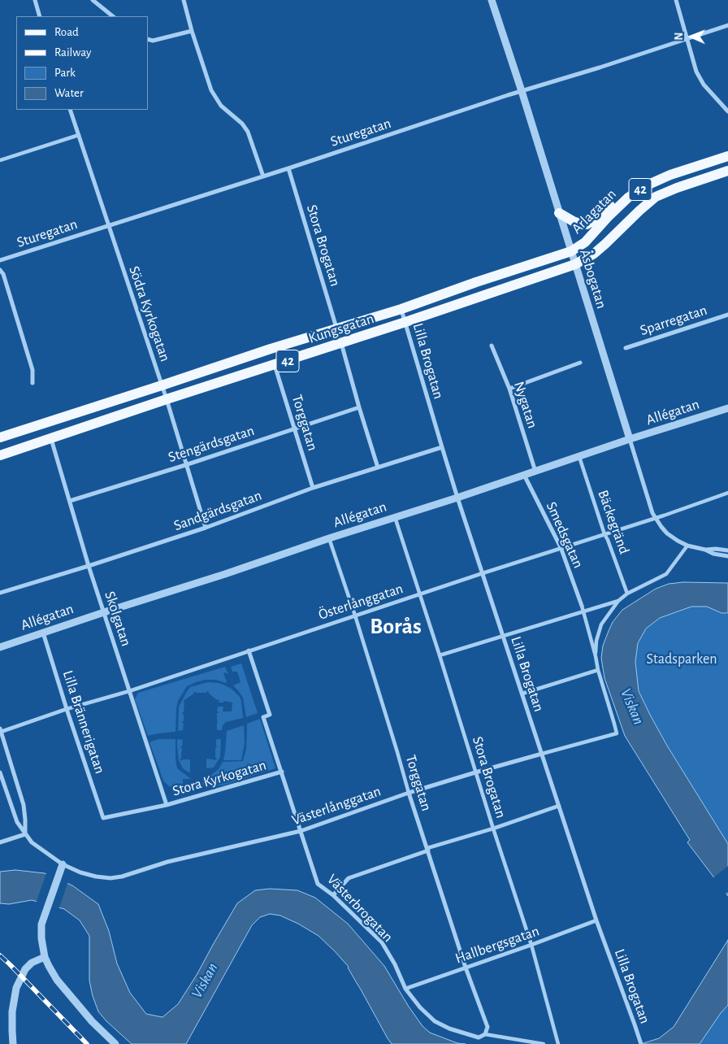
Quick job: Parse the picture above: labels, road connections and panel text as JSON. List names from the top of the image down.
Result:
{
  "streets": {
    "main road": ["42", "Arlagatan", "Kungsgatan"],
    "street": [
      "Sturegatan",
      "Stora Brogatan",
      "Åsbogatan",
      "Södra Kyrkogatan",
      "Sparregatan",
      "Lilla Brogatan",
      "Nygatan",
      "Allégatan",
      "Torggatan",
      "Stengärdsgatan",
      "Sandgärdsgatan",
      "Bäckegränd",
      "Smedsgatan",
      "Österlånggatan",
      "Skolgatan",
      "Lilla Brännerigatan",
      "Stora Kyrkogatan",
      "Västerlånggatan",
      "Västerbrogatan",
      "Hallbergsgatan"
    ]
  },
  "crossings": [
    ["Sturegatan", "Stora Brogatan"],
    ["Sturegatan", "Åsbogatan"],
    ["Sturegatan", "Södra Kyrkogatan"],
    ["Arlagatan", "Åsbogatan"],
    ["Arlagatan", "Kungsgatan"],
    ["Stora Brogatan", "Kungsgatan"],
    ["Stora Brogatan", "Allégatan"],
    ["Stora Brogatan", "Österlånggatan"],
    ["Stora Brogatan", "Västerlånggatan"],
    ["Stora Brogatan", "Hallbergsgatan"],
    ["Åsbogatan", "Kungsgatan"],
    ["Åsbogatan", "Allégatan"],
    ["Åsbogatan", "Österlånggatan"],
    ["Södra Kyrkogatan", "Kungsgatan"],
    ["Södra Kyrkogatan", "Stengärdsgatan"],
    ["Södra Kyrkogatan", "Sandgärdsgatan"],
    ["Kungsgatan", "Lilla Brogatan"],
    ["Kungsgatan", "Torggatan"],
    ["Kungsgatan", "Skolgatan"],
    ["Lilla Brogatan", "Allégatan"],
    ["Lilla Brogatan", "Sandgärdsgatan"],
    ["Lilla Brogatan", "Österlånggatan"],
    ["Lilla Brogatan", "Västerlånggatan"],
    ["Lilla Brogatan", "Hallbergsgatan"],
    ["Nygatan", "Allégatan"],
    ["Allégatan", "Torggatan"],
    ["Allégatan", "Bäckegränd"],
    ["Allégatan", "Smedsgatan"],
    ["Allégatan", "Skolgatan"],
    ["Allégatan", "Lilla Brännerigatan"],
    ["Torggatan", "Stengärdsgatan"],
    ["Torggatan", "Sandgärdsgatan"],
    ["Torggatan", "Österlånggatan"],
    ["Torggatan", "Västerlånggatan"],
    ["Torggatan", "Västerbrogatan"],
    ["Torggatan", "Hallbergsgatan"],
    ["Stengärdsgatan", "Skolgatan"],
    ["Sandgärdsgatan", "Skolgatan"],
    ["Bäckegränd", "Österlånggatan"],
    ["Smedsgatan", "Österlånggatan"],
    ["Österlånggatan", "Skolgatan"],
    ["Österlånggatan", "Lilla Brännerigatan"],
    ["Skolgatan", "Stora Kyrkogatan"],
    ["Lilla Brännerigatan", "Stora Kyrkogatan"],
    ["Stora Kyrkogatan", "Västerlånggatan"],
    ["Stora Kyrkogatan", "Västerbrogatan"],
    ["Västerlånggatan", "Västerbrogatan"],
    ["Västerbrogatan", "Hallbergsgatan"]
  ],
  "districts": ["Borås"],
  "water": ["Viskan"],
  "parks": ["Stadsparken"],
  "legend": [
    "Road",
    "Railway",
    "Park",
    "Water"
  ],
  "north": "left"
}
